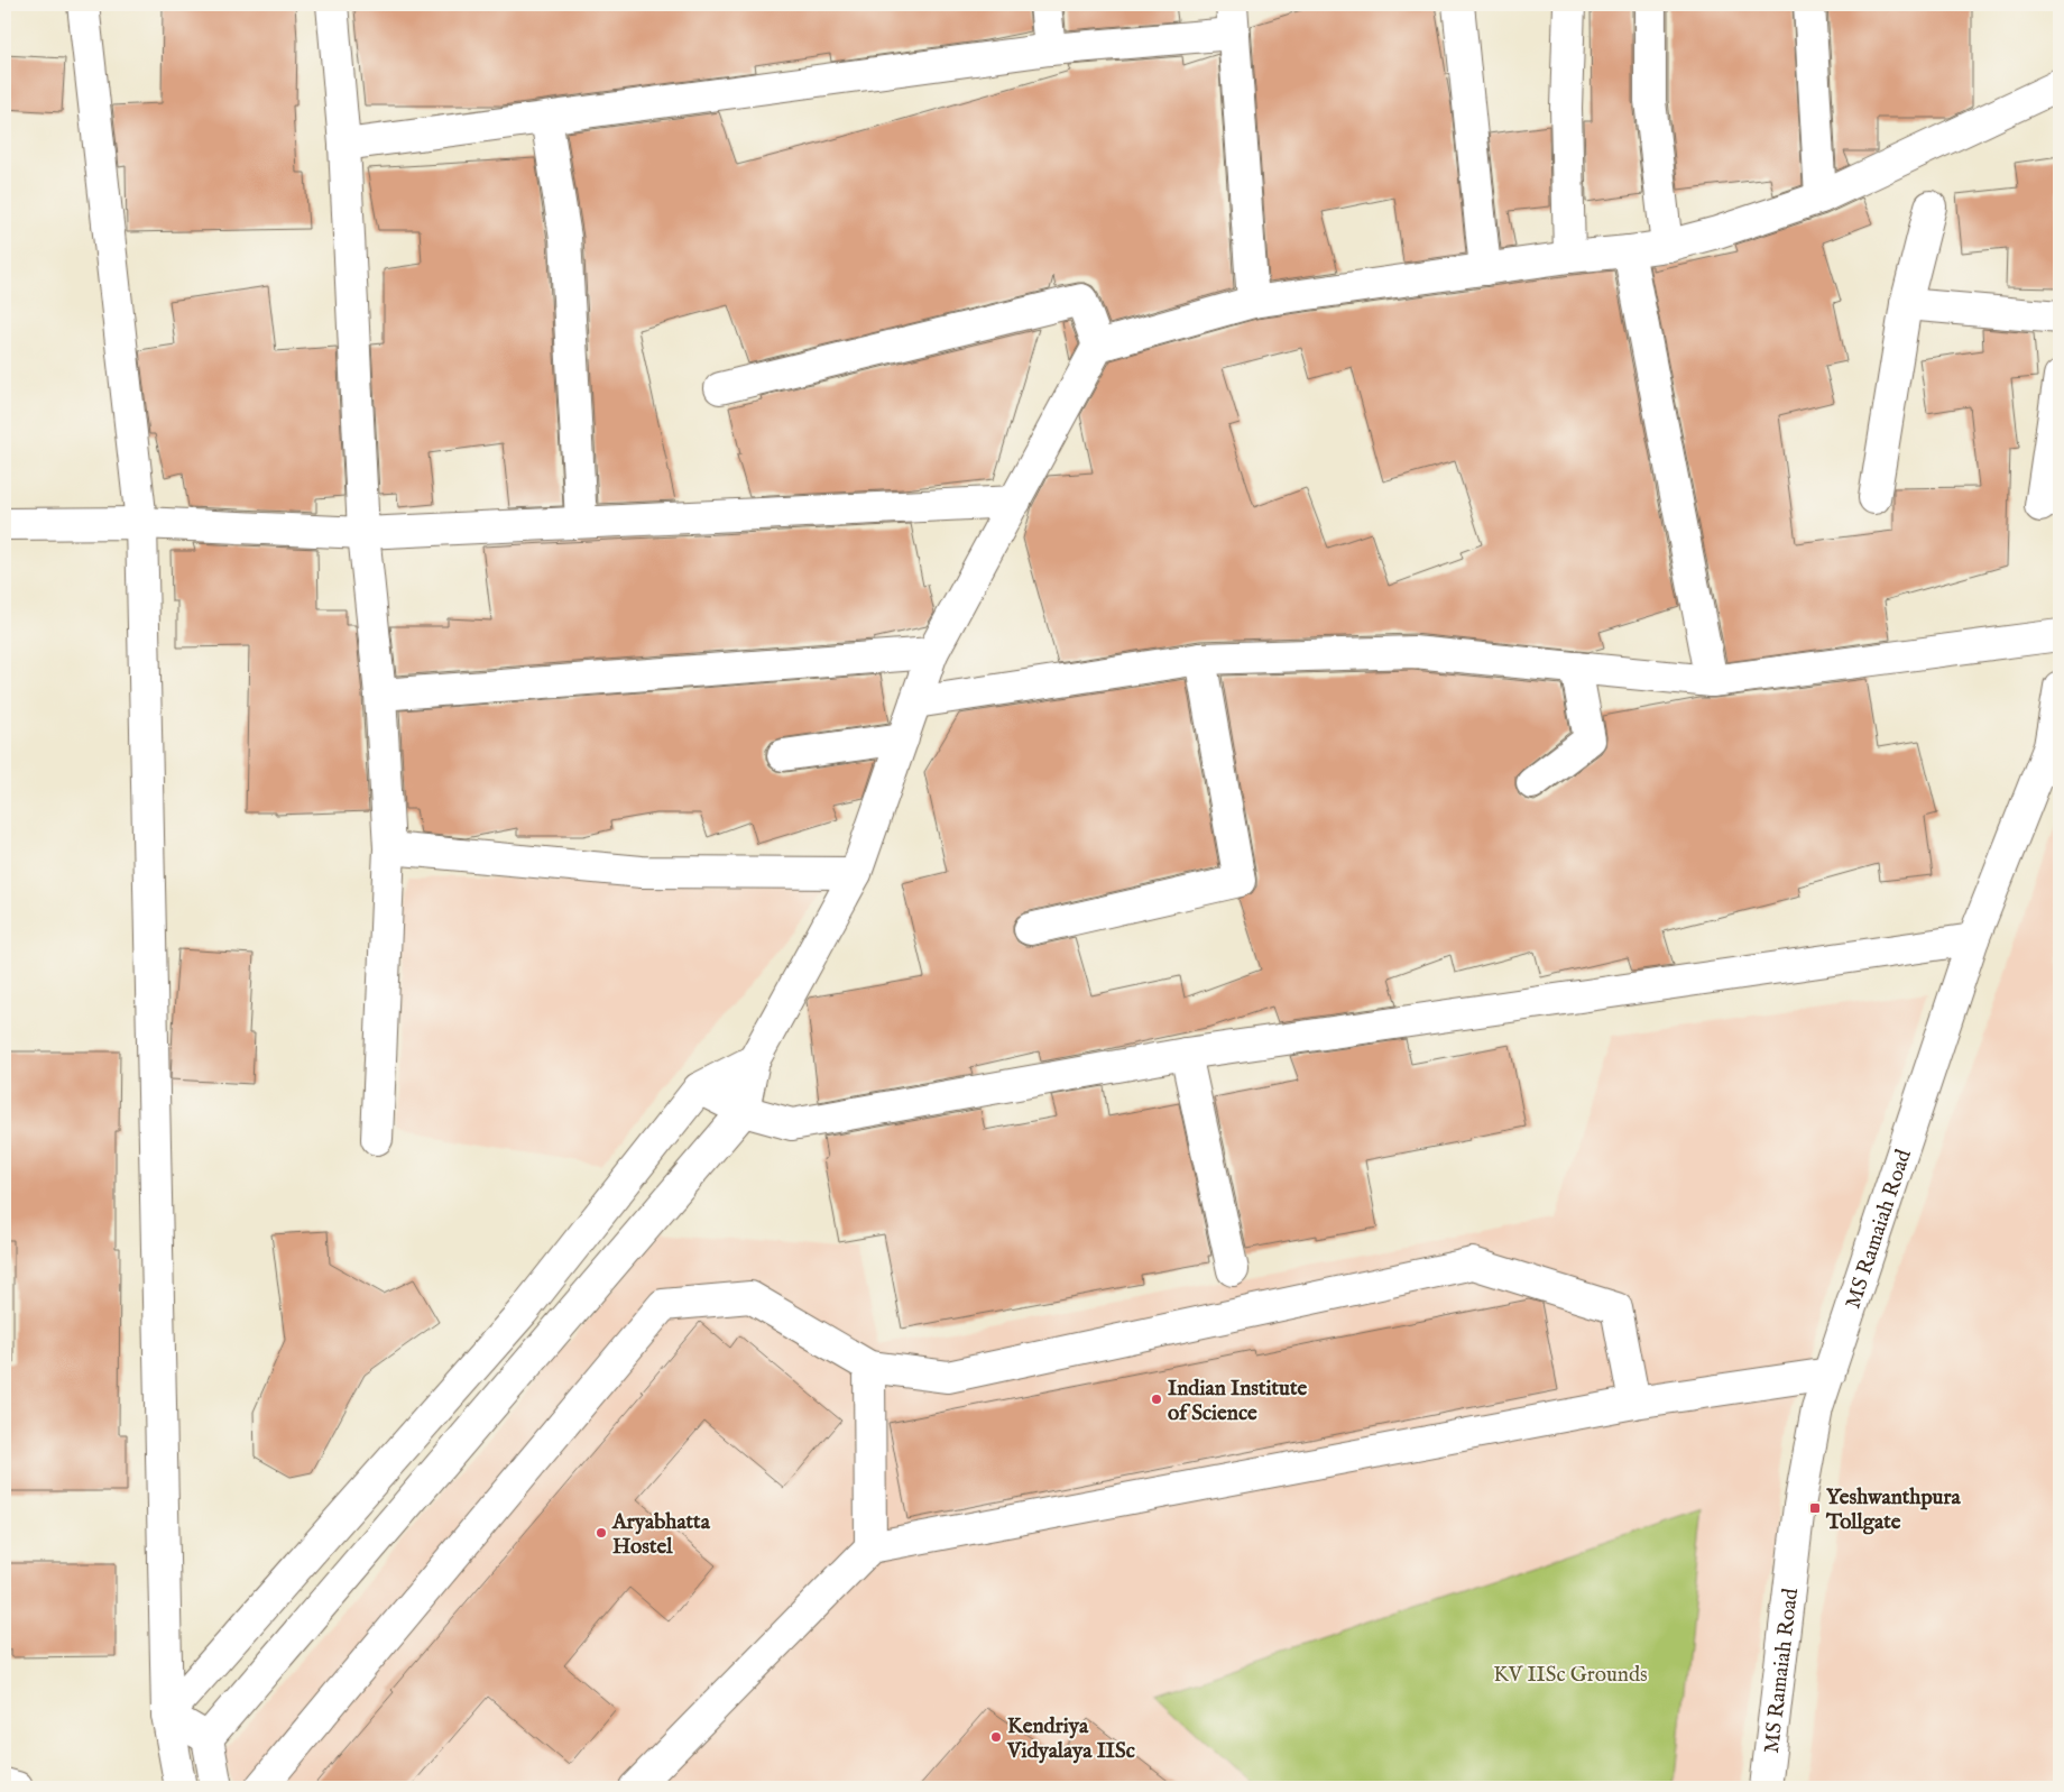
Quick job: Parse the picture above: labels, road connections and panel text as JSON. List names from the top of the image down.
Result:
{
  "streets": {
    "street": ["MS Ramaiah Road"]
  },
  "parks": ["KV IISc Grounds"],
  "places": {
    "other": ["Indian Institute of Science", "Aryabhatta Hostel", "Kendriya Vidyalaya IISc"],
    "transit": ["Yeshwanthpura Tollgate"]
  }
}
